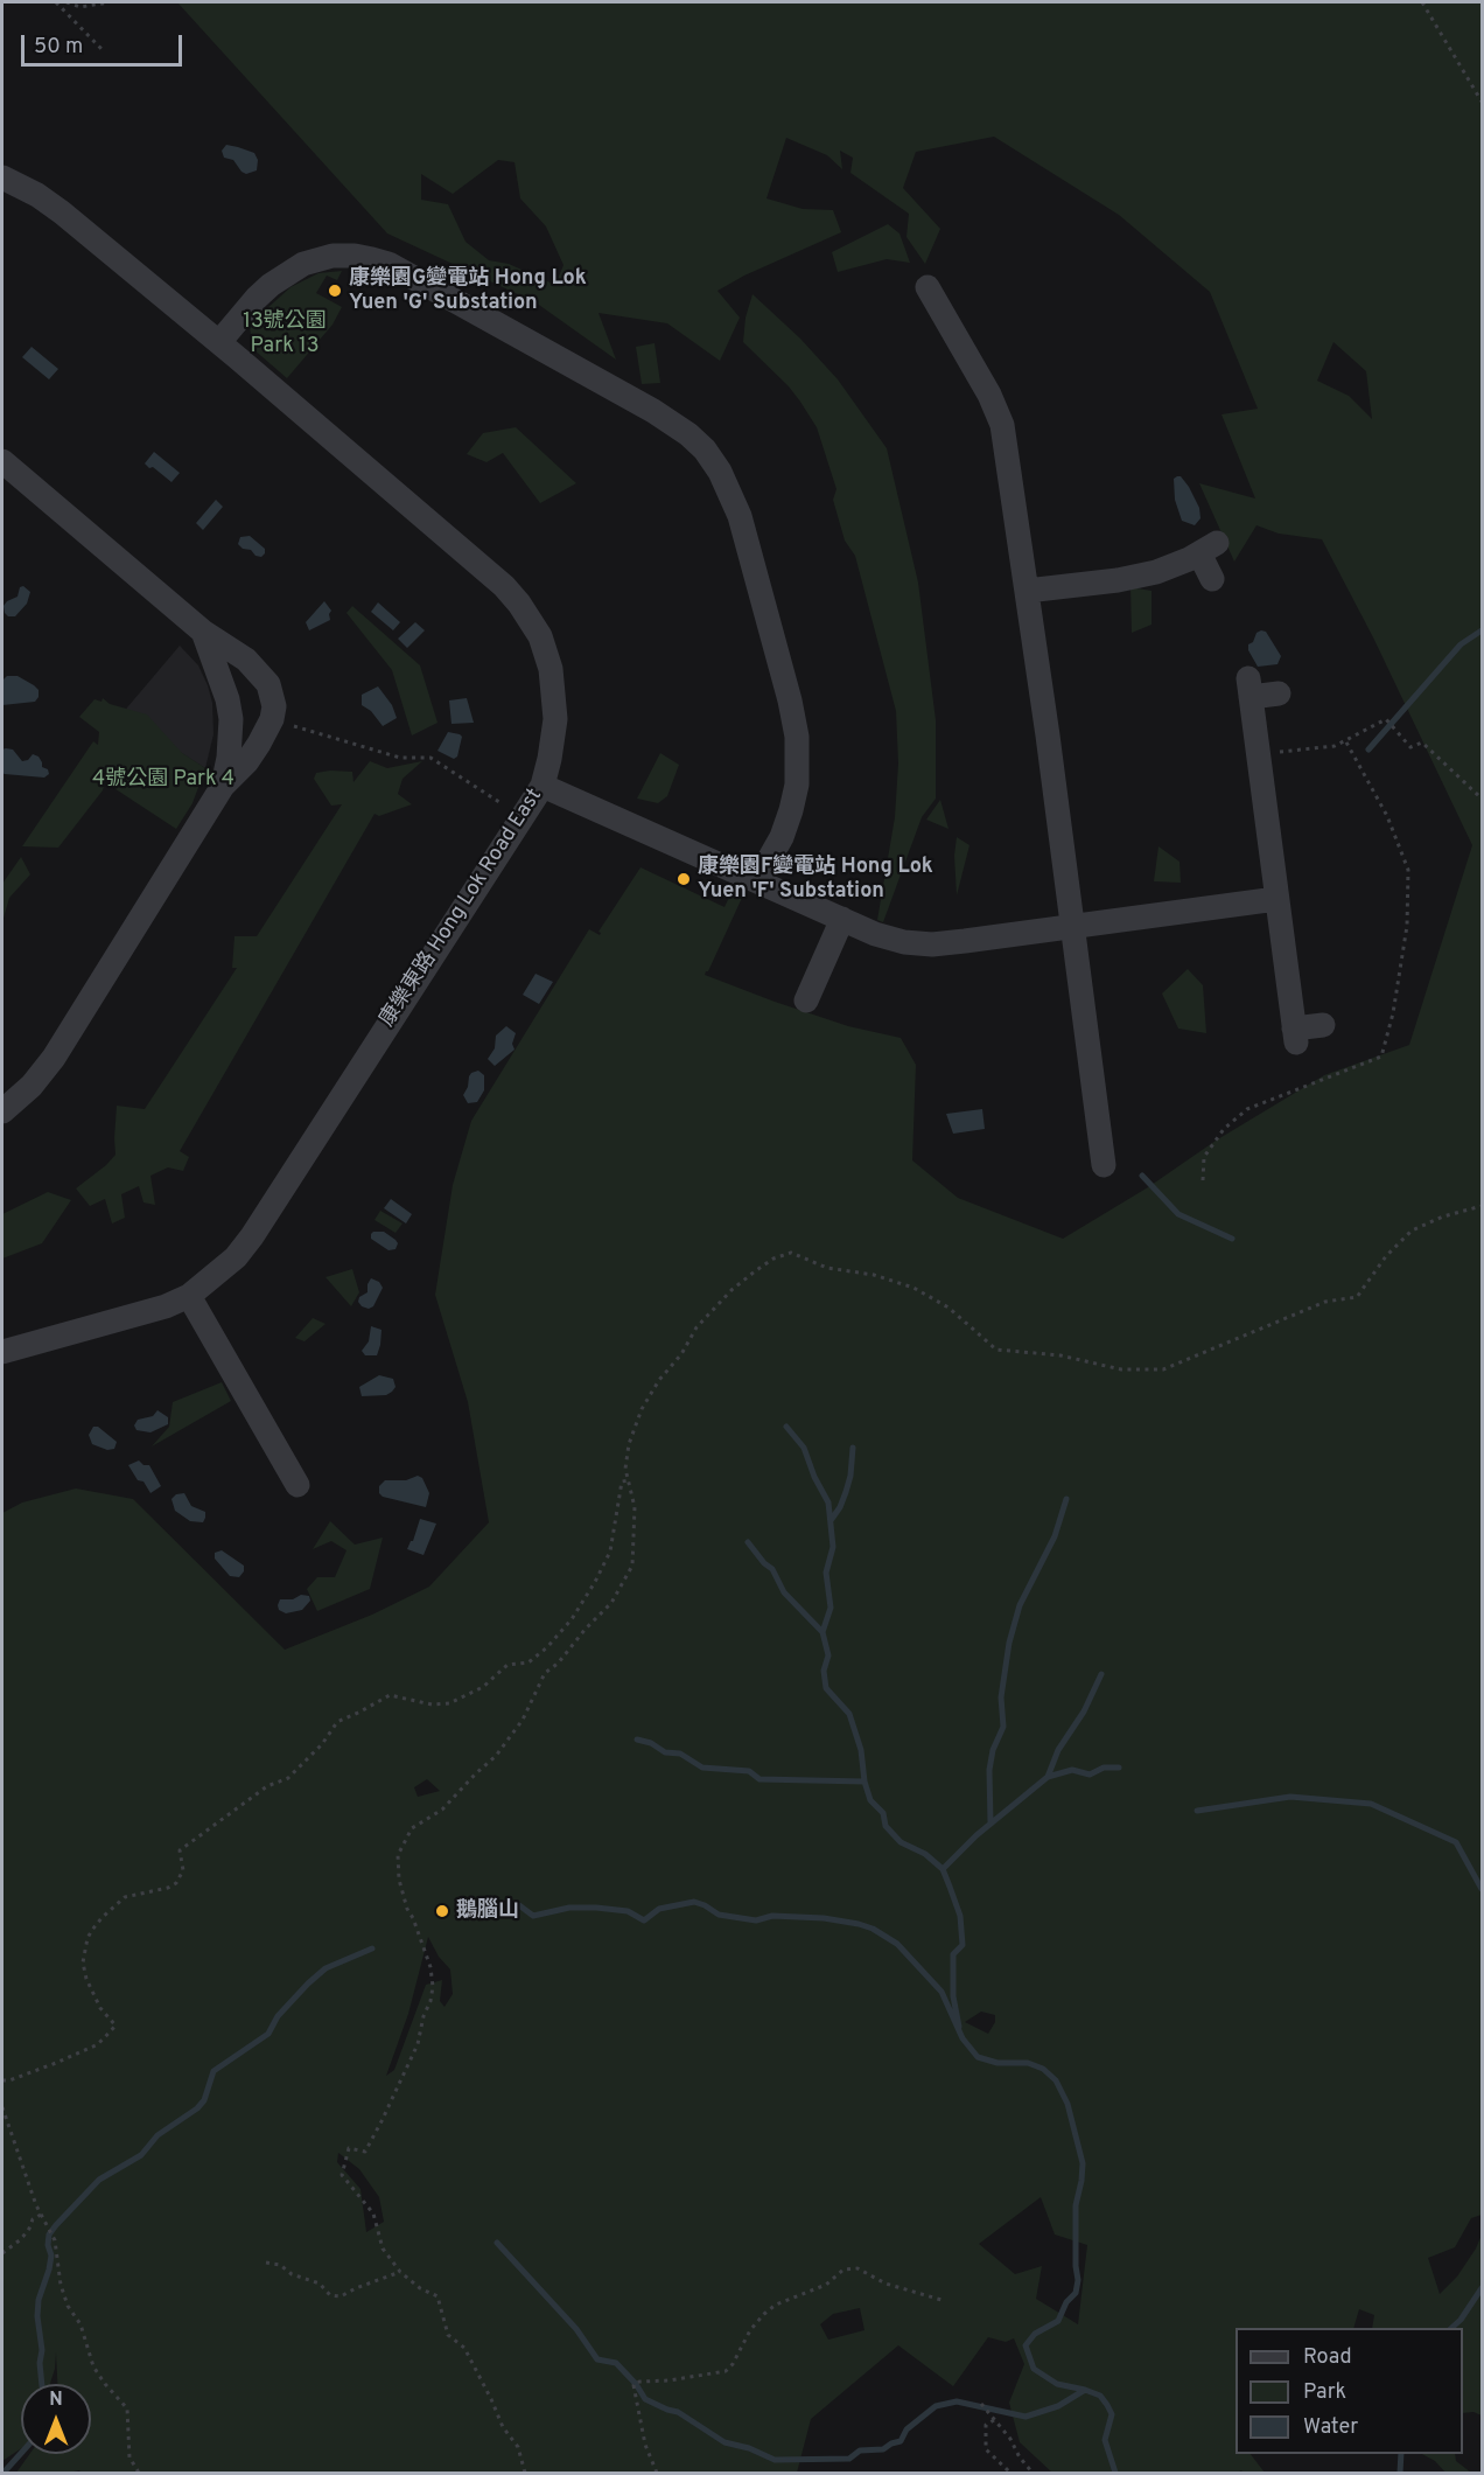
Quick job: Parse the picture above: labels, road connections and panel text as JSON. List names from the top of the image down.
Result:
{
  "streets": {
    "street": ["康樂東路 Hong Lok Road East"]
  },
  "parks": ["13號公園 Park 13", "4號公園 Park 4"],
  "places": ["康樂園G變電站 Hong Lok Yuen 'G' Substation", "康樂園F變電站 Hong Lok Yuen 'F' Substation", "鵝腦山"],
  "legend": ["Road", "Park", "Water"],
  "scale_bar": "50 m",
  "north": "top"
}
